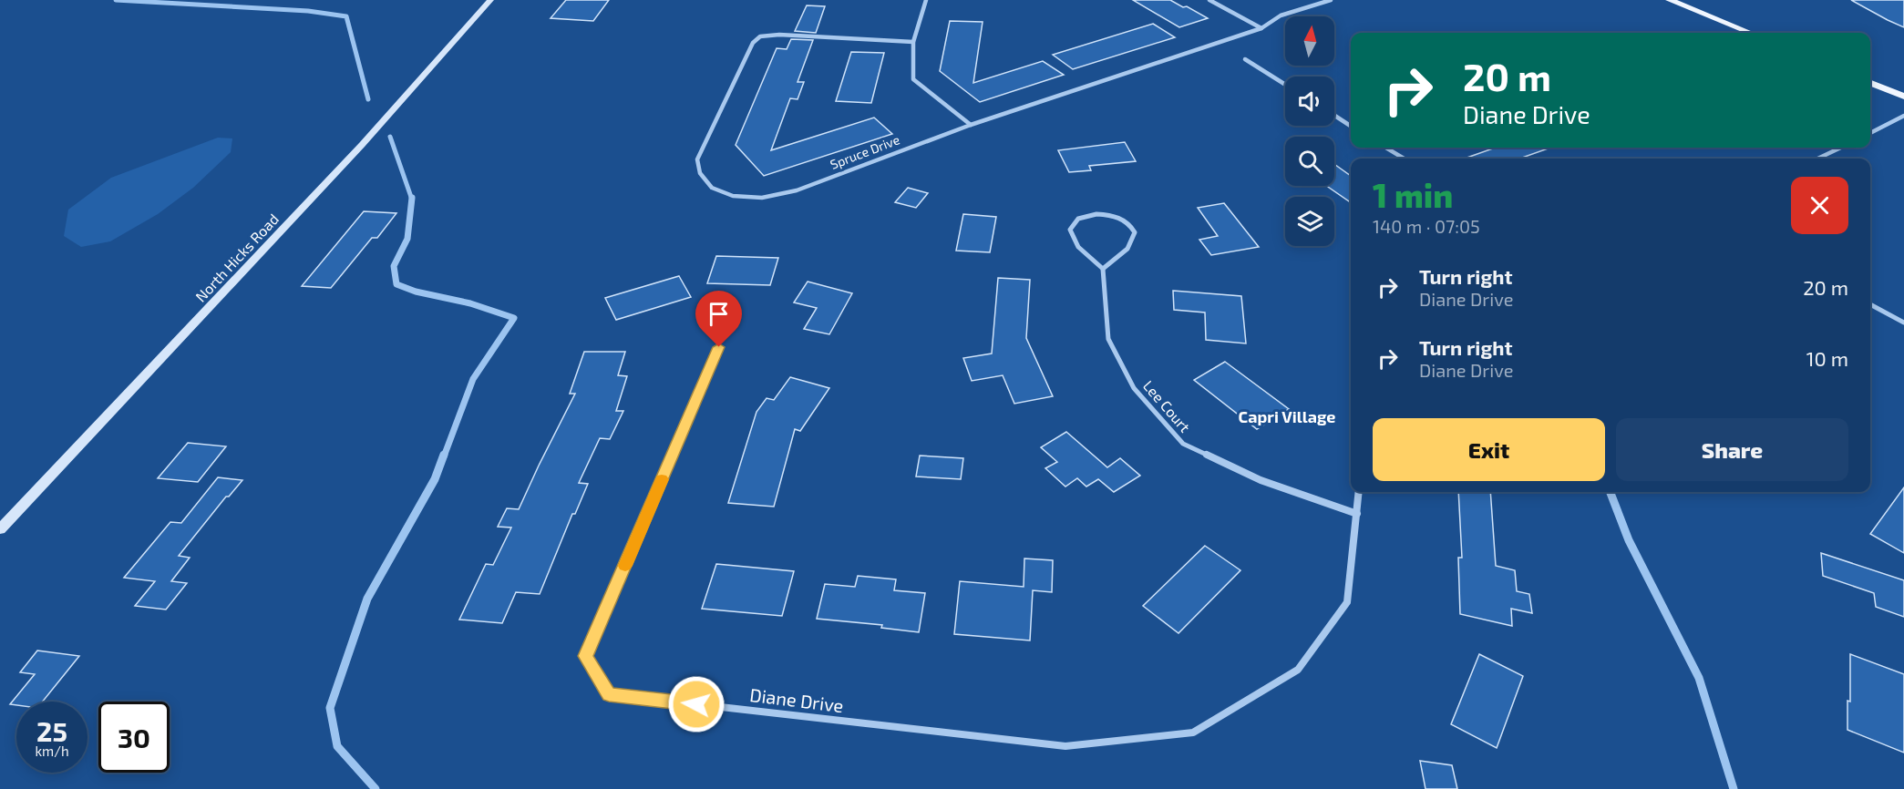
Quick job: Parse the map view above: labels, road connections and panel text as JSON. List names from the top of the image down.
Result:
{
  "streets": {
    "main road": ["North Hicks Road"],
    "street": ["Spruce Drive", "Lee Court", "Diane Drive"]
  },
  "crossings": [
    ["Lee Court", "Diane Drive"]
  ],
  "districts": ["Capri Village"],
  "north": "top",
  "page": {
    "turn": ["20 m", "Diane Drive"],
    "heading": ["1 min", "140 m · 07:05"],
    "list": [
      {
        "name": "Turn right",
        "note": "Diane Drive",
        "value": "20 m"
      },
      {
        "name": "Turn right",
        "note": "Diane Drive",
        "value": "10 m"
      }
    ],
    "buttons": ["Exit", "Share"],
    "speed": "25 km/h",
    "limit": "30"
  }
}
